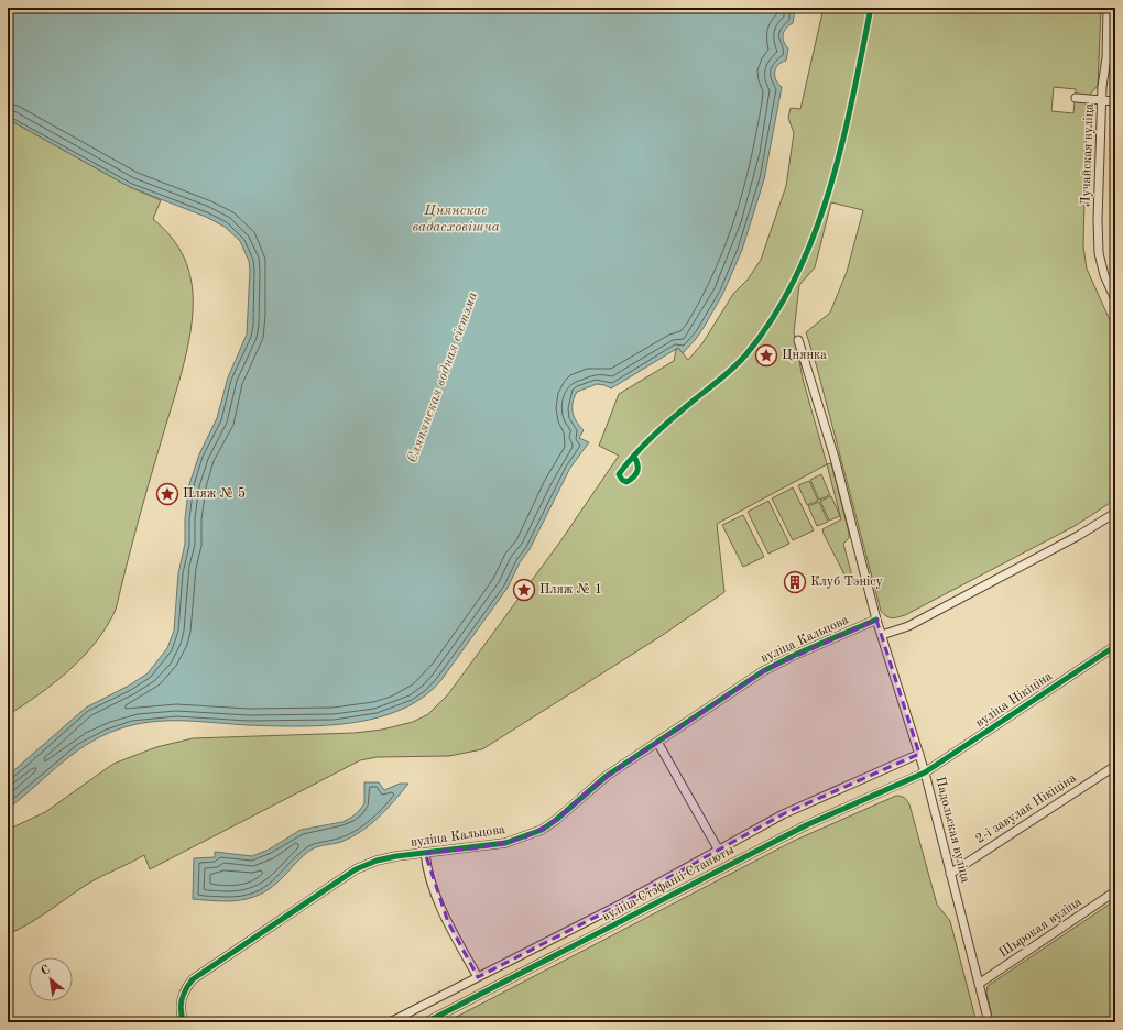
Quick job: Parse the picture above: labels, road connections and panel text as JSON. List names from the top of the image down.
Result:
{
  "streets": {
    "street": [
      "Лучайская вуліца",
      "вуліца Кальцова",
      "вуліца Нікіціна",
      "2-і завулак Нікіціна",
      "Падольская вуліца",
      "вуліца Стэфаніі Станюты",
      "Шырокая вуліца"
    ]
  },
  "crossings": [
    ["вуліца Кальцова", "Падольская вуліца"],
    ["вуліца Нікіціна", "Падольская вуліца"],
    ["вуліца Нікіціна", "вуліца Стэфаніі Станюты"],
    ["2-і завулак Нікіціна", "Падольская вуліца"],
    ["Падольская вуліца", "вуліца Стэфаніі Станюты"],
    ["Падольская вуліца", "Шырокая вуліца"]
  ],
  "water": ["Цнянскае вадасховішча", "Сляпянская водная сістэма"],
  "places": {
    "place": ["Цнянка", "Пляж № 5", "Пляж № 1"],
    "building": ["Клуб Тэнісу"]
  },
  "north": "top left"
}
